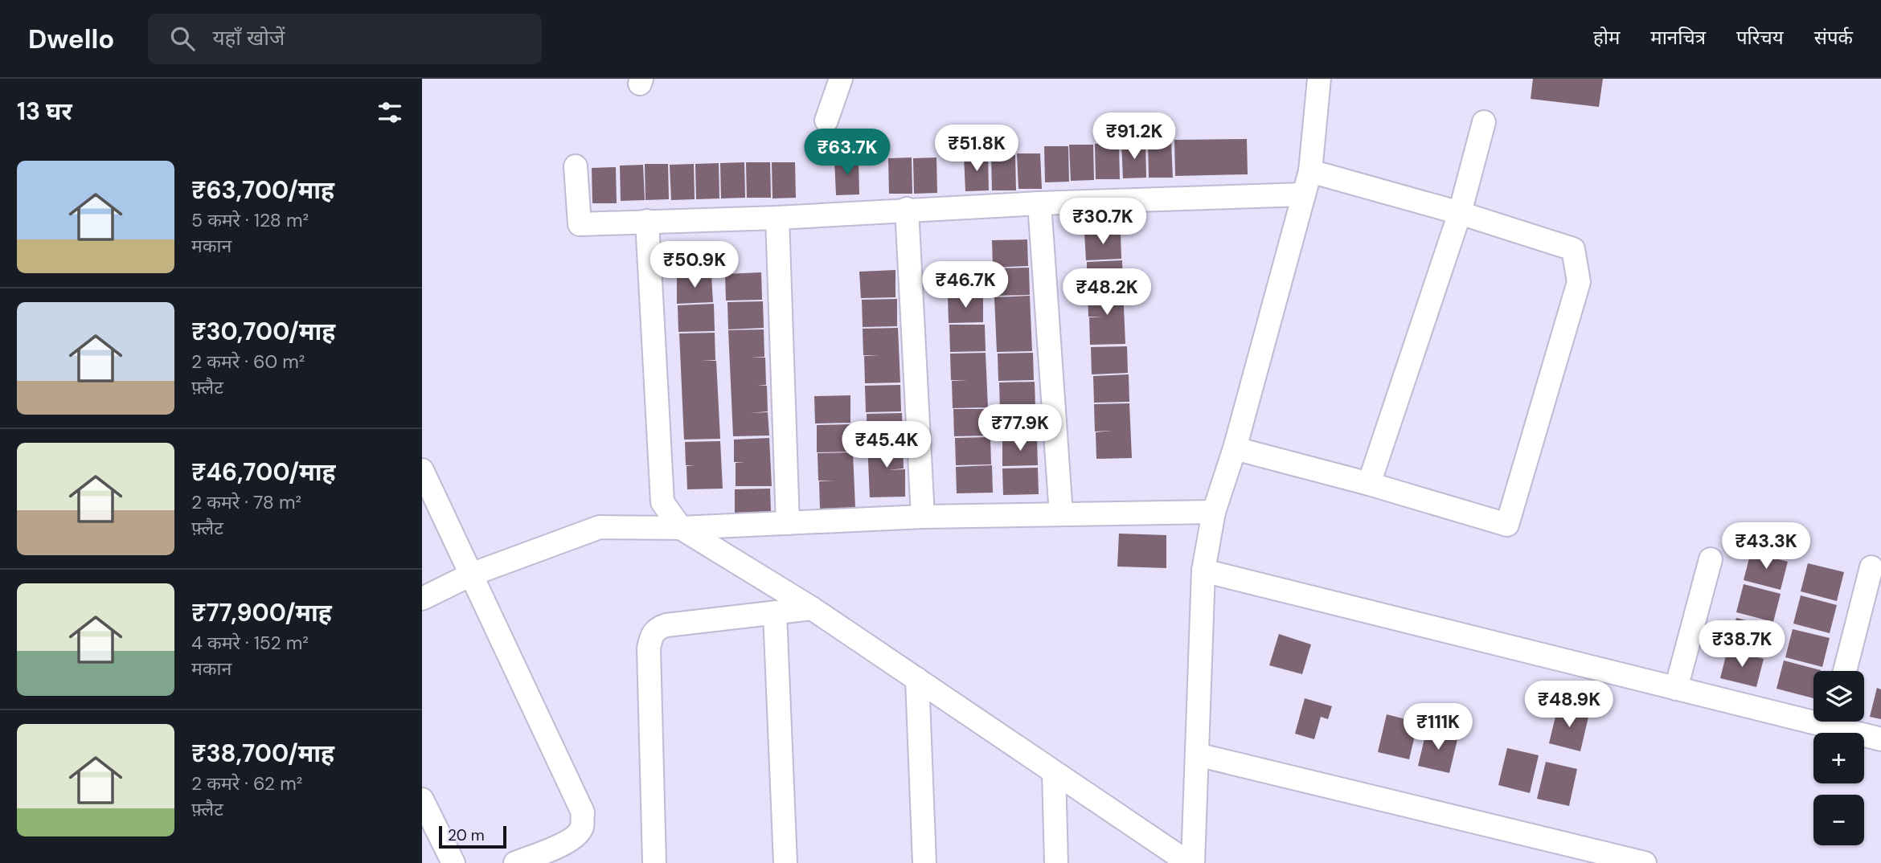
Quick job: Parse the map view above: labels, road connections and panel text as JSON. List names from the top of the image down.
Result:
{
  "scale_bar": "20 m",
  "page": {
    "header": "Dwello",
    "search": "यहाँ खोजें",
    "nav": [
      "होम",
      "मानचित्र",
      "परिचय",
      "संपर्क"
    ],
    "heading": "13 घर",
    "price": [
      "₹91.2K",
      "₹51.8K",
      "₹63.7K",
      "₹30.7K",
      "₹50.9K",
      "₹46.7K",
      "₹48.2K",
      "₹77.9K",
      "₹45.4K",
      "₹43.3K",
      "₹38.7K",
      "₹48.9K",
      "₹111K"
    ],
    "list": [
      {
        "name": "₹63,700/माह",
        "note": "5 कमरे · 128 m² · मकान"
      },
      {
        "name": "₹30,700/माह",
        "note": "2 कमरे · 60 m² · फ़्लैट"
      },
      {
        "name": "₹46,700/माह",
        "note": "2 कमरे · 78 m² · फ़्लैट"
      },
      {
        "name": "₹77,900/माह",
        "note": "4 कमरे · 152 m² · मकान"
      },
      {
        "name": "₹38,700/माह",
        "note": "2 कमरे · 62 m² · फ़्लैट"
      }
    ],
    "map_buttons": ["+", "−"],
    "scale": "20 m"
  }
}
